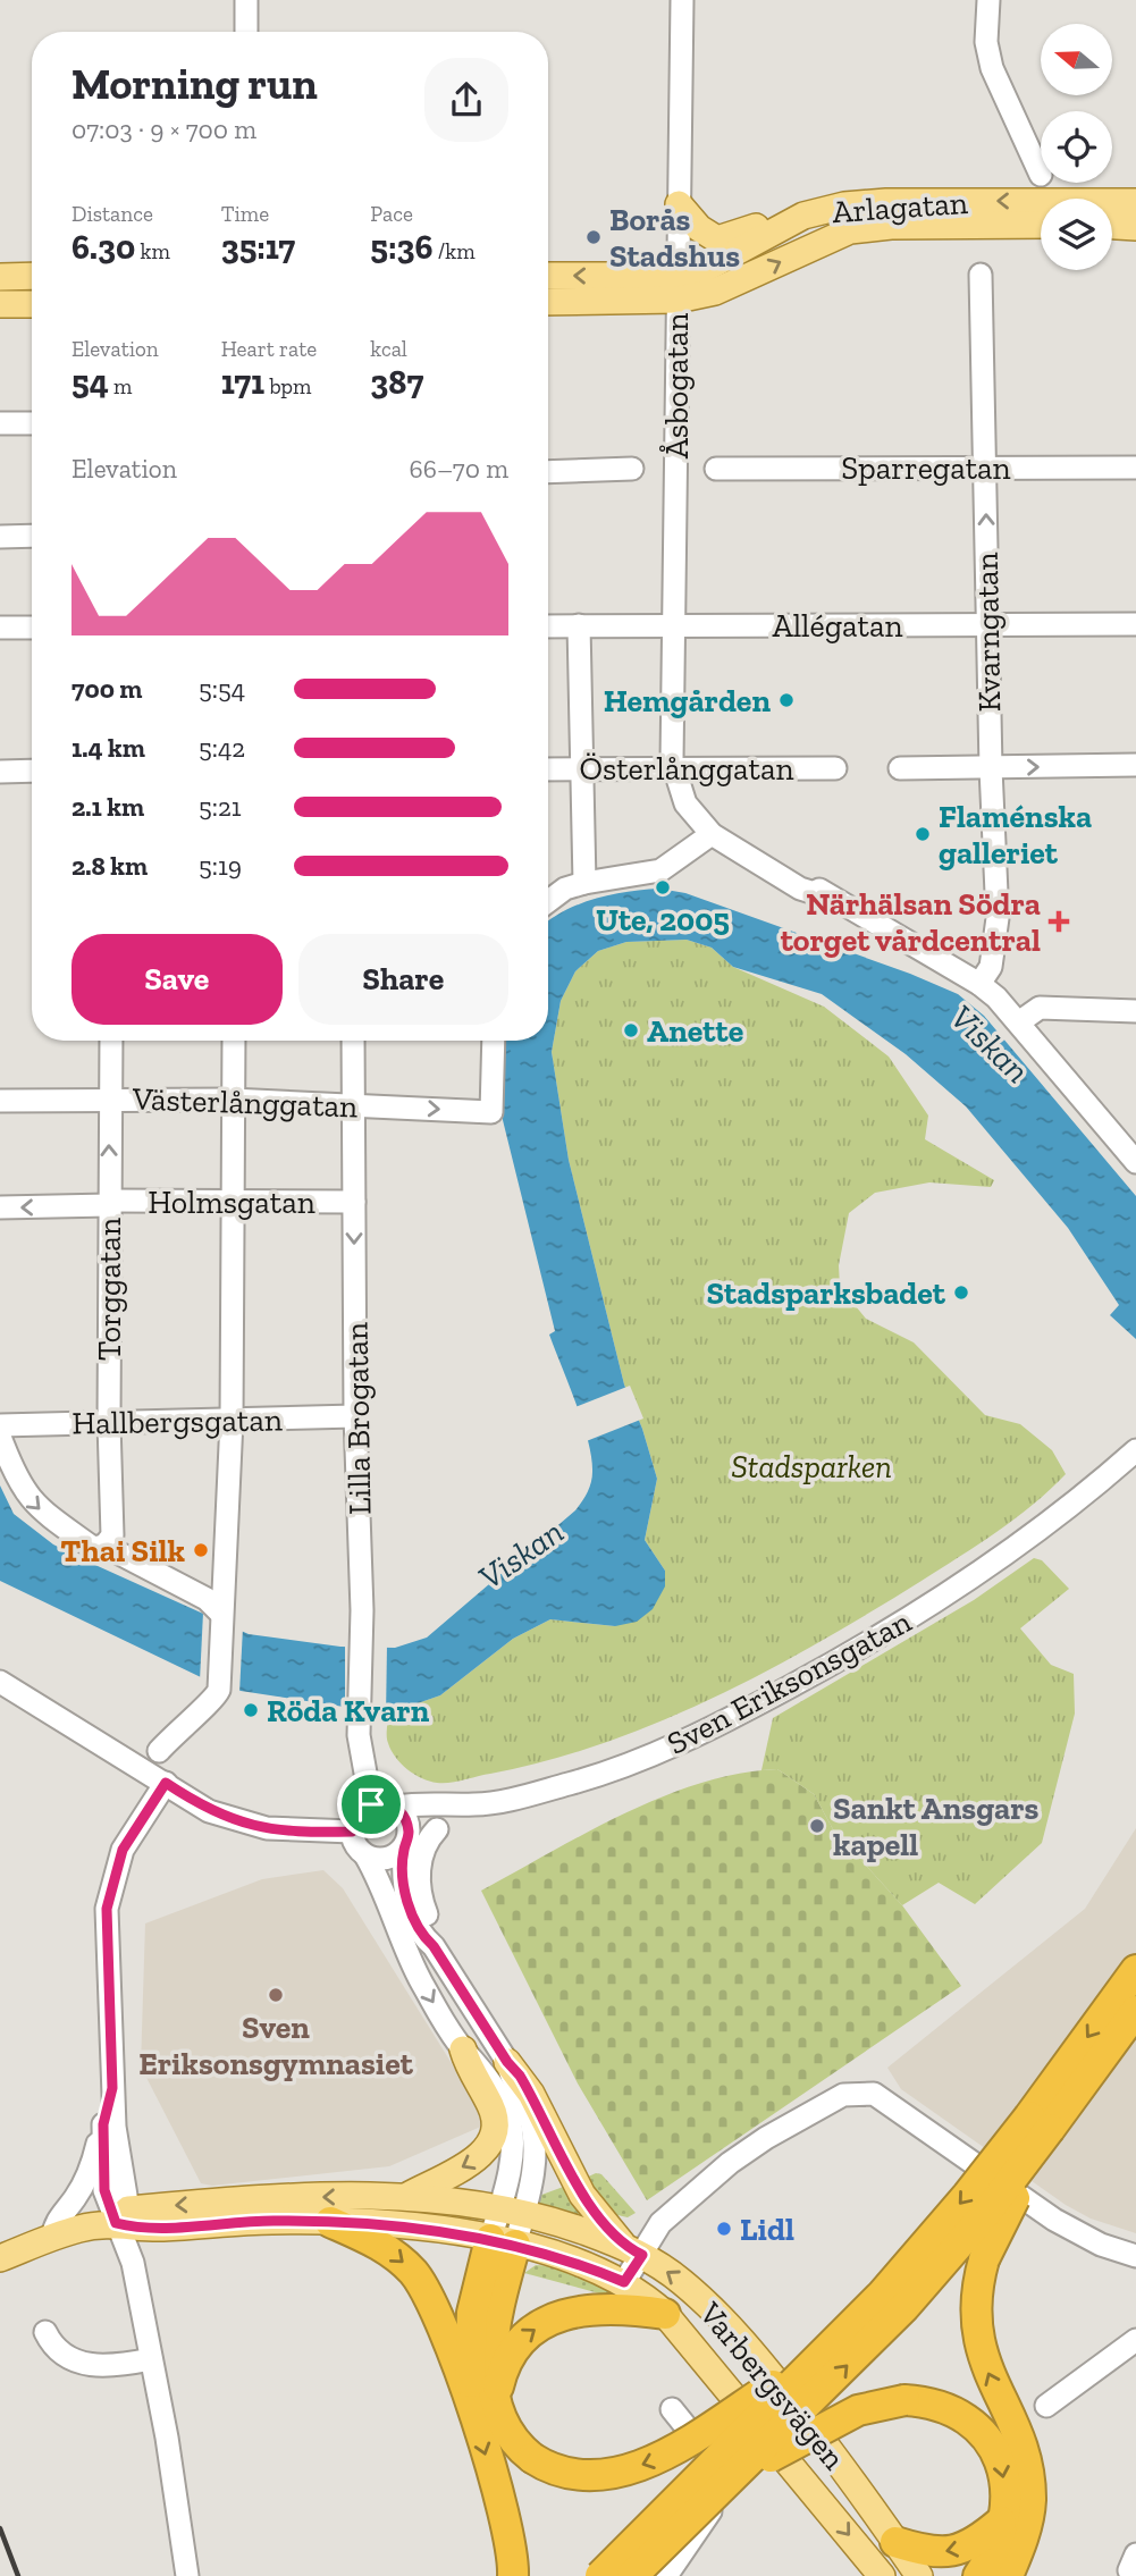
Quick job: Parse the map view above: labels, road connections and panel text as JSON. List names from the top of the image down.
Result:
{
  "streets": {
    "main road": ["Arlagatan", "Varbergsvägen"],
    "street": [
      "Åsbogatan",
      "Sparregatan",
      "Allégatan",
      "Kvarngatan",
      "Österlånggatan",
      "Västerlånggatan",
      "Holmsgatan",
      "Torggatan",
      "Lilla Brogatan",
      "Hallbergsgatan",
      "Sven Eriksonsgatan"
    ]
  },
  "crossings": [
    ["Arlagatan", "Åsbogatan"],
    ["Åsbogatan", "Allégatan"],
    ["Åsbogatan", "Österlånggatan"],
    ["Sparregatan", "Kvarngatan"],
    ["Allégatan", "Kvarngatan"],
    ["Västerlånggatan", "Torggatan"],
    ["Västerlånggatan", "Lilla Brogatan"],
    ["Holmsgatan", "Torggatan"],
    ["Holmsgatan", "Lilla Brogatan"],
    ["Torggatan", "Hallbergsgatan"],
    ["Lilla Brogatan", "Hallbergsgatan"],
    ["Lilla Brogatan", "Sven Eriksonsgatan"]
  ],
  "water": ["Viskan"],
  "parks": ["Stadsparken"],
  "places": {
    "other": [
      "Borås Stadshus",
      "Hemgården",
      "Flaménska galleriet",
      "Ute, 2005",
      "Anette",
      "Stadsparksbadet",
      "Thai Silk",
      "Röda Kvarn",
      "Sankt Ansgars kapell",
      "Sven Eriksonsgymnasiet",
      "Lidl"
    ],
    "health": ["Närhälsan Södra torget vårdcentral"]
  },
  "north": "left",
  "page": {
    "heading": ["Morning run", "07:03 · 9 × 700 m"],
    "stats": [
      ["Distance", "6.30 km"],
      ["Time", "35:17"],
      ["Pace", "5:36 /km"],
      ["Elevation", "54 m"],
      ["Heart rate", "171 bpm"],
      ["kcal", "387"]
    ],
    "chart": ["Elevation", "66–70 m"],
    "list": [
      {
        "name": "700 m",
        "note": "5:54"
      },
      {
        "name": "1.4 km",
        "note": "5:42"
      },
      {
        "name": "2.1 km",
        "note": "5:21"
      },
      {
        "name": "2.8 km",
        "note": "5:19"
      }
    ],
    "buttons": ["Save", "Share"]
  }
}
